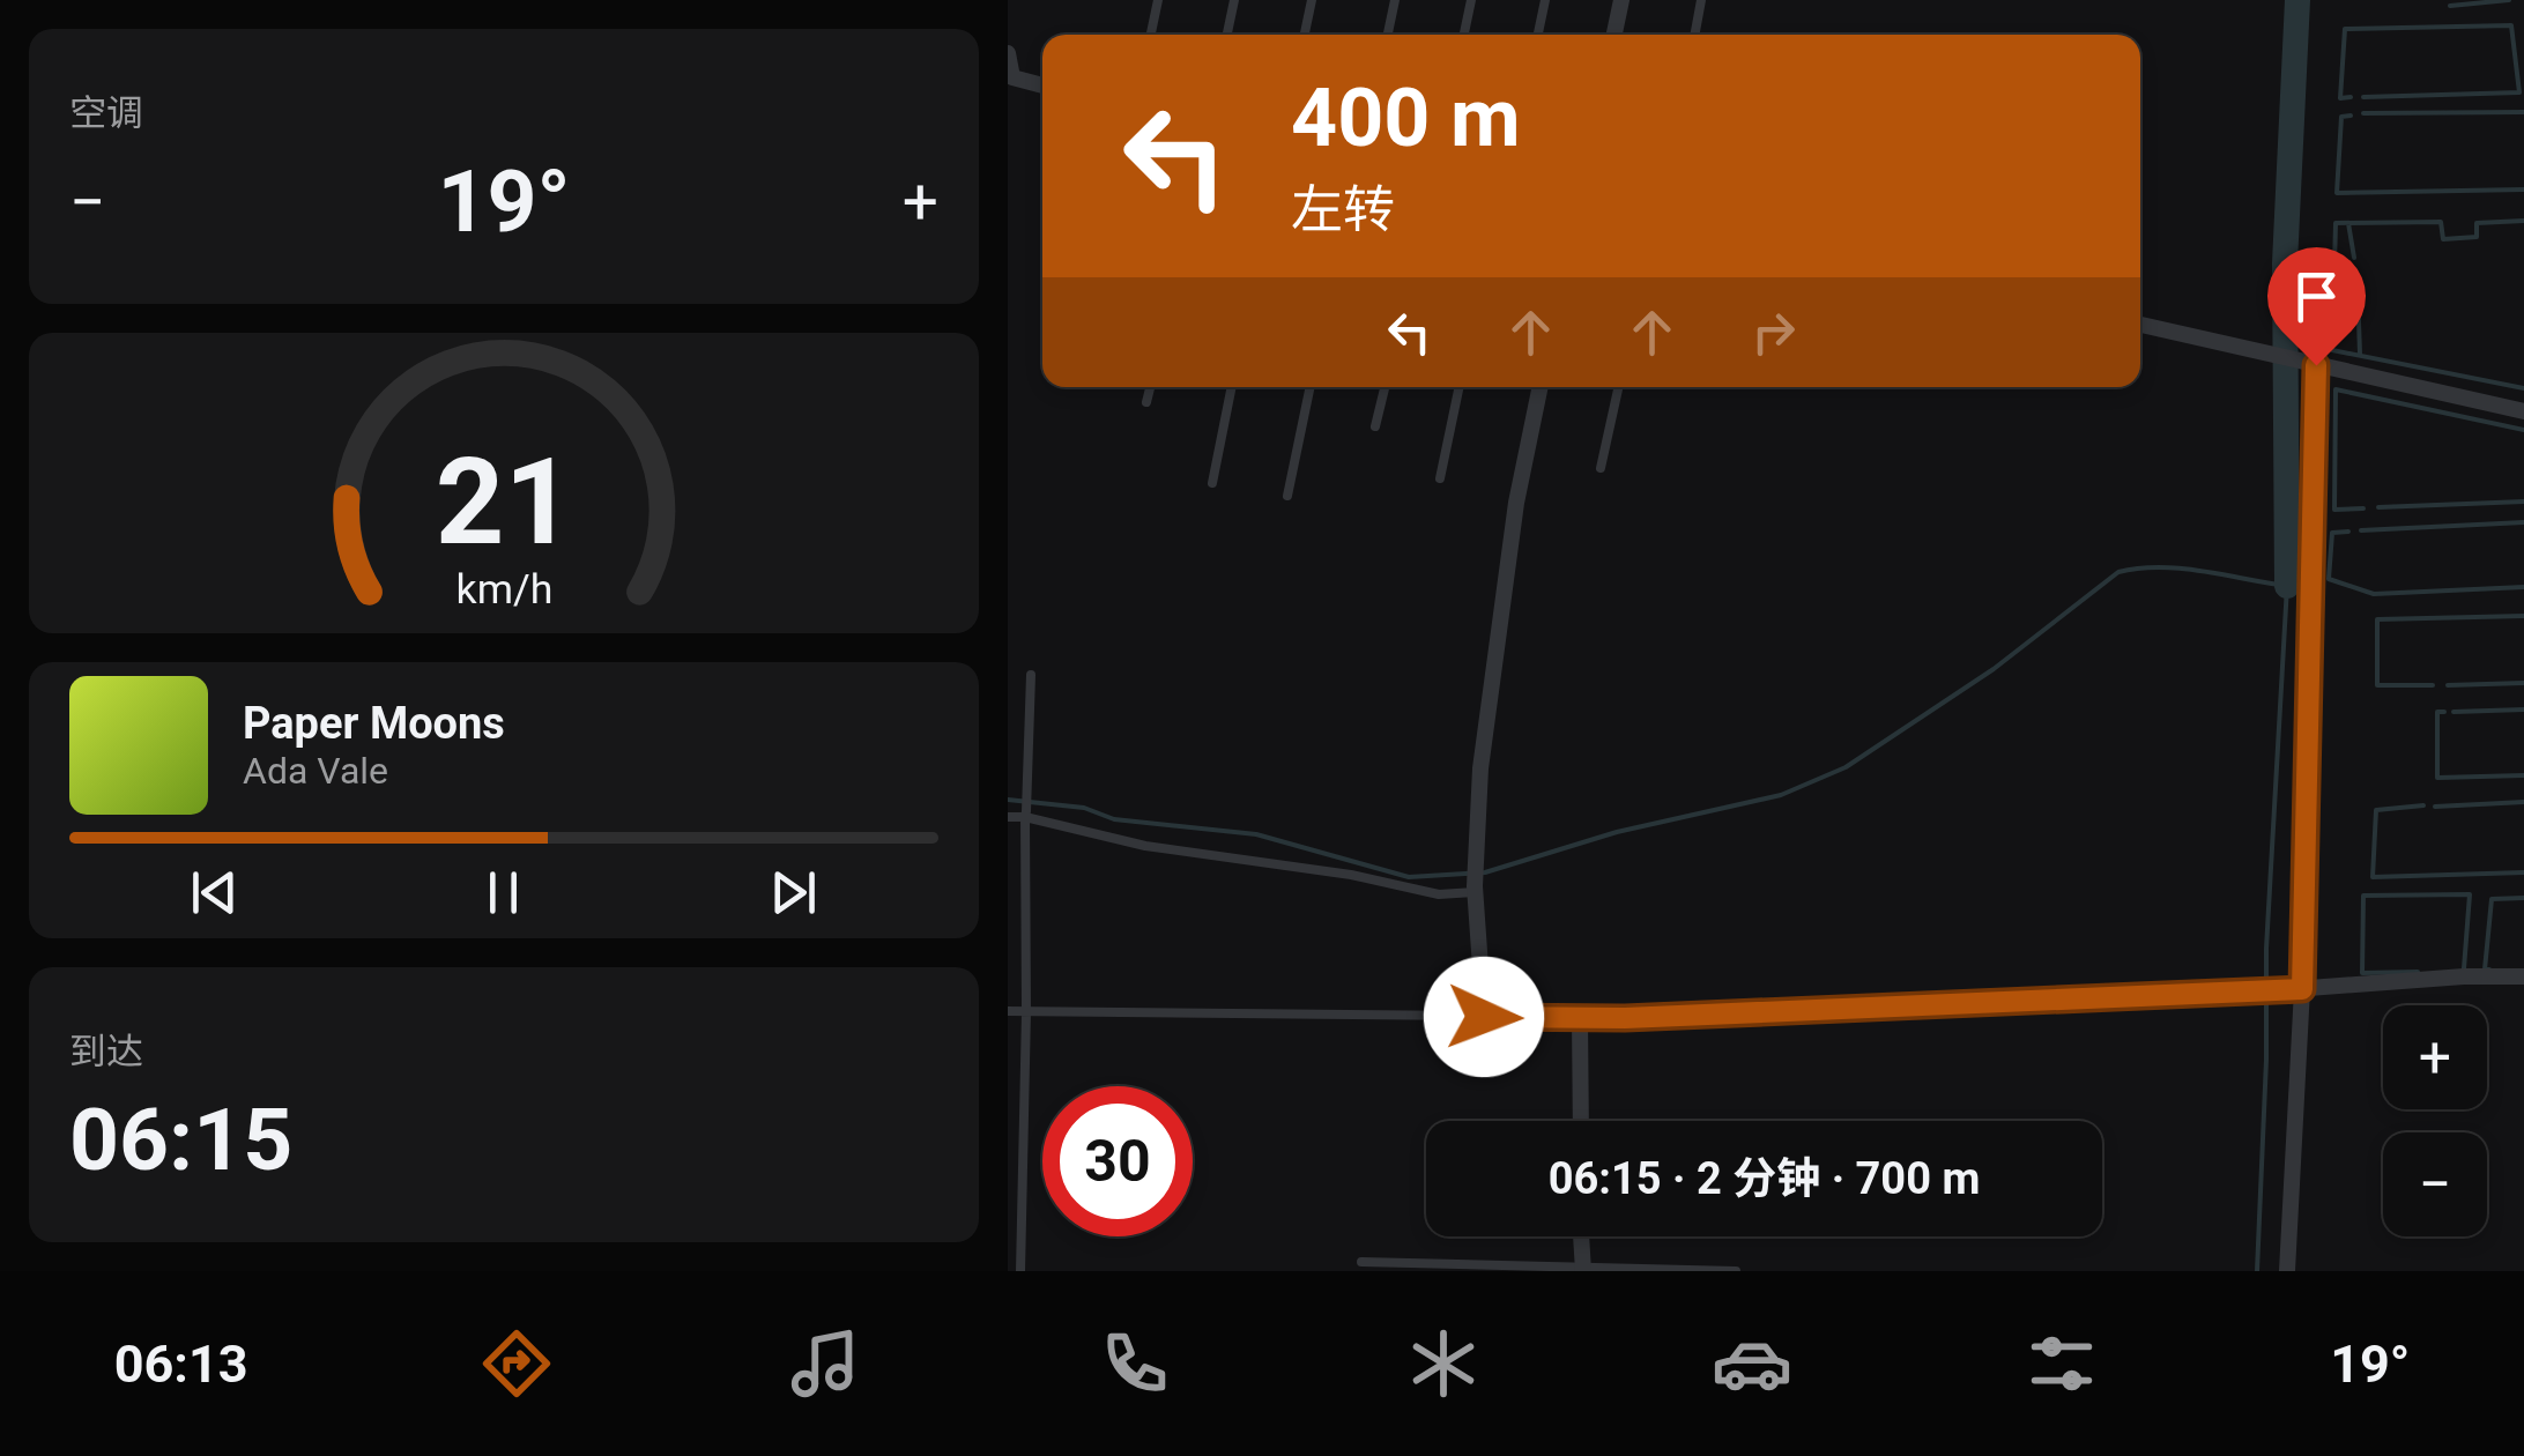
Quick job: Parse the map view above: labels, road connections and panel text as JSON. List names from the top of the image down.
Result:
{
  "page": {
    "tile": [
      "空调",
      ["到达", "06:15"]
    ],
    "turn": ["400 m", "左转"],
    "heat": ["−", "19°", "+"],
    "song": ["Paper Moons", "Ada Vale"],
    "map_buttons": ["+", "−"],
    "limit": "30",
    "trip": "06:15 · 2 分钟 · 700 m",
    "tabs": ["06:13", "19°"],
    "gauge": ["21", "km/h"]
  }
}
